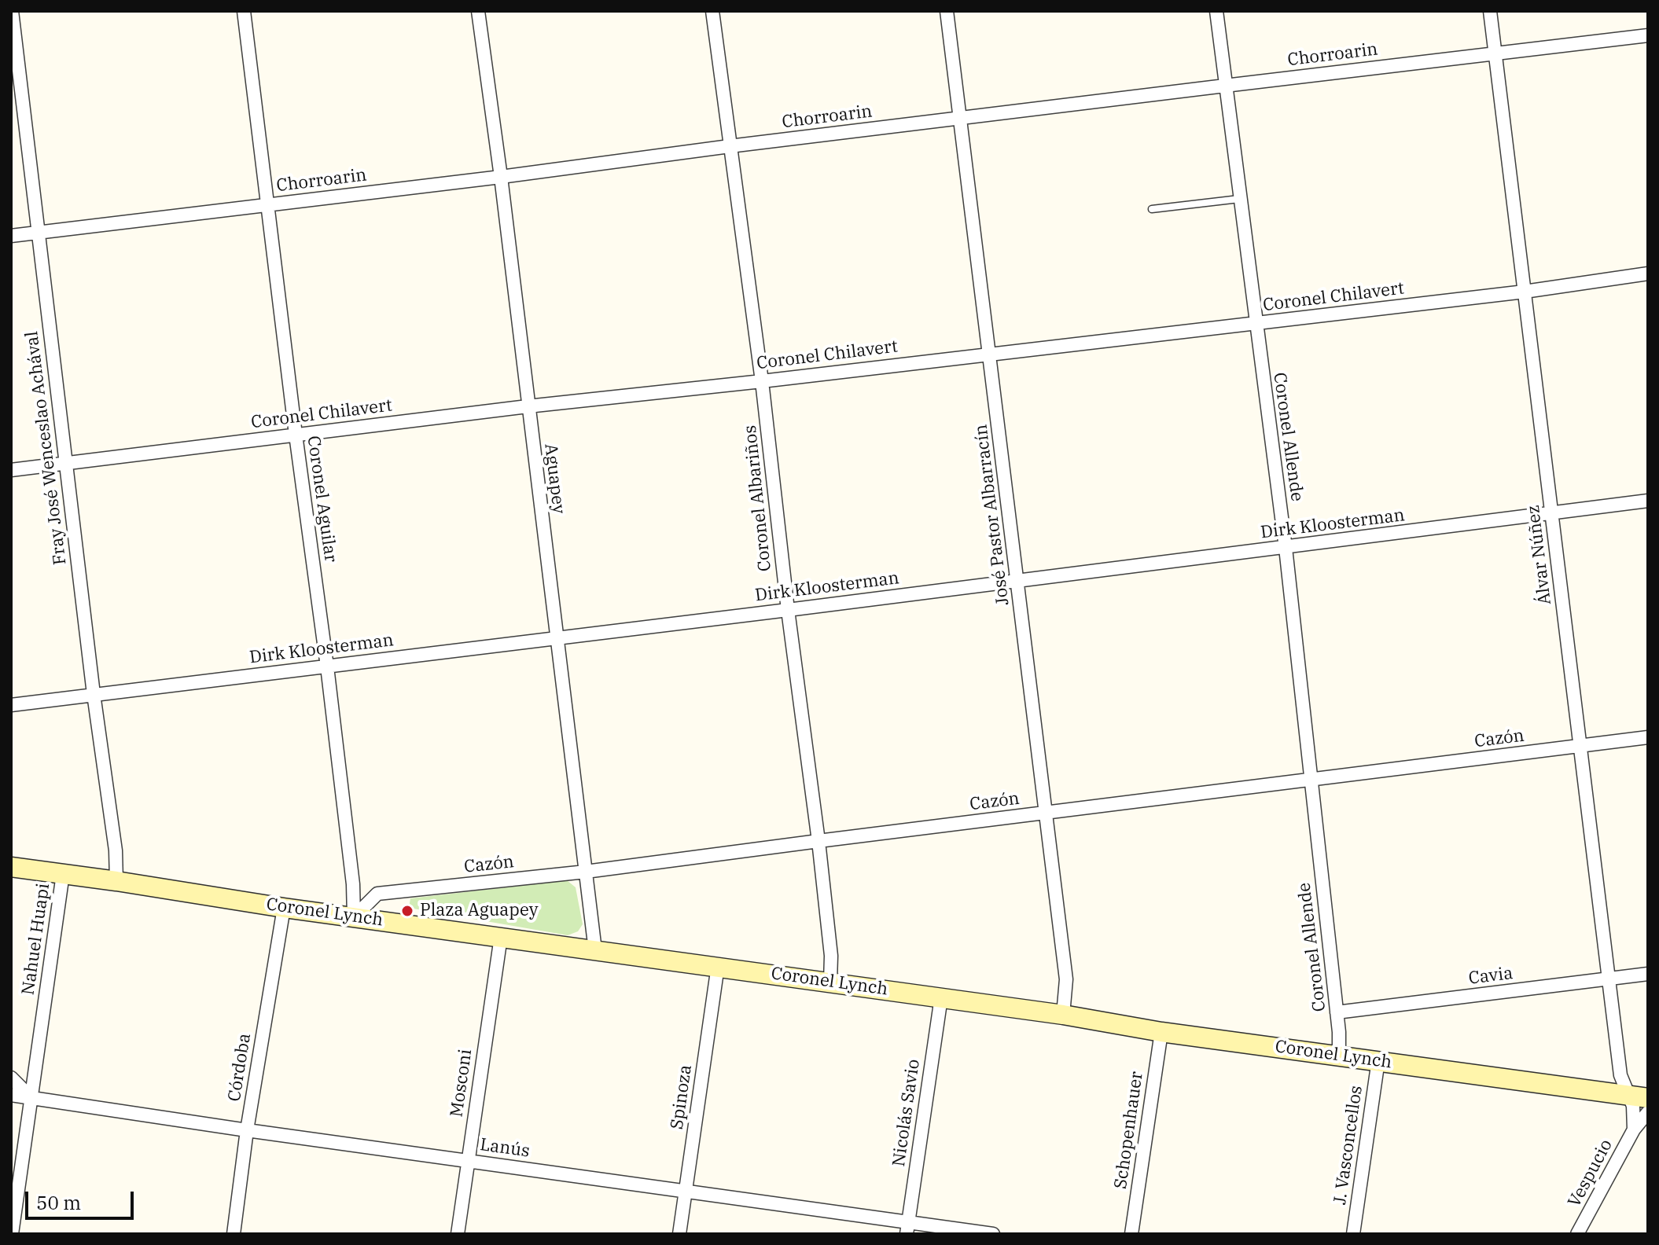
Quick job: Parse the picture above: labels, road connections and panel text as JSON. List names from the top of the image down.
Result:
{
  "streets": {
    "street": [
      "Chorroarin",
      "Coronel Chilavert",
      "Coronel Allende",
      "Fray José Wenceslao Achával",
      "Aguapey",
      "Coronel Albariños",
      "Coronel Aguilar",
      "José Pastor Albarracín",
      "Dirk Kloosterman",
      "Álvar Núñez",
      "Cazón",
      "Coronel Lynch",
      "Nahuel Huapi",
      "Cavia",
      "Córdoba",
      "Mosconi",
      "Spinoza",
      "Nicolás Savio",
      "Schopenhauer",
      "J. Vasconcellos",
      "Lanús",
      "Vespucio"
    ]
  },
  "crossings": [
    ["Chorroarin", "Coronel Allende"],
    ["Chorroarin", "Fray José Wenceslao Achával"],
    ["Chorroarin", "Aguapey"],
    ["Chorroarin", "Coronel Albariños"],
    ["Chorroarin", "Coronel Aguilar"],
    ["Chorroarin", "José Pastor Albarracín"],
    ["Chorroarin", "Álvar Núñez"],
    ["Coronel Chilavert", "Coronel Allende"],
    ["Coronel Chilavert", "Fray José Wenceslao Achával"],
    ["Coronel Chilavert", "Aguapey"],
    ["Coronel Chilavert", "Coronel Albariños"],
    ["Coronel Chilavert", "Coronel Aguilar"],
    ["Coronel Chilavert", "José Pastor Albarracín"],
    ["Coronel Chilavert", "Álvar Núñez"],
    ["Coronel Allende", "Dirk Kloosterman"],
    ["Coronel Allende", "Cazón"],
    ["Coronel Allende", "Coronel Lynch"],
    ["Coronel Allende", "Cavia"],
    ["Fray José Wenceslao Achával", "Dirk Kloosterman"],
    ["Fray José Wenceslao Achával", "Coronel Lynch"],
    ["Aguapey", "Dirk Kloosterman"],
    ["Aguapey", "Cazón"],
    ["Aguapey", "Coronel Lynch"],
    ["Coronel Albariños", "Dirk Kloosterman"],
    ["Coronel Albariños", "Cazón"],
    ["Coronel Albariños", "Coronel Lynch"],
    ["Coronel Aguilar", "Dirk Kloosterman"],
    ["Coronel Aguilar", "Cazón"],
    ["Coronel Aguilar", "Coronel Lynch"],
    ["José Pastor Albarracín", "Dirk Kloosterman"],
    ["José Pastor Albarracín", "Cazón"],
    ["José Pastor Albarracín", "Coronel Lynch"],
    ["Dirk Kloosterman", "Álvar Núñez"],
    ["Álvar Núñez", "Cazón"],
    ["Álvar Núñez", "Coronel Lynch"],
    ["Álvar Núñez", "Cavia"],
    ["Álvar Núñez", "Vespucio"],
    ["Cazón", "Coronel Lynch"],
    ["Coronel Lynch", "Nahuel Huapi"],
    ["Coronel Lynch", "Córdoba"],
    ["Coronel Lynch", "Mosconi"],
    ["Coronel Lynch", "Spinoza"],
    ["Coronel Lynch", "Nicolás Savio"],
    ["Coronel Lynch", "Schopenhauer"],
    ["Coronel Lynch", "J. Vasconcellos"],
    ["Coronel Lynch", "Vespucio"],
    ["Nahuel Huapi", "Lanús"],
    ["Córdoba", "Lanús"],
    ["Mosconi", "Lanús"],
    ["Spinoza", "Lanús"],
    ["Nicolás Savio", "Lanús"]
  ],
  "places": ["Plaza Aguapey"],
  "scale_bar": "50 m"
}
